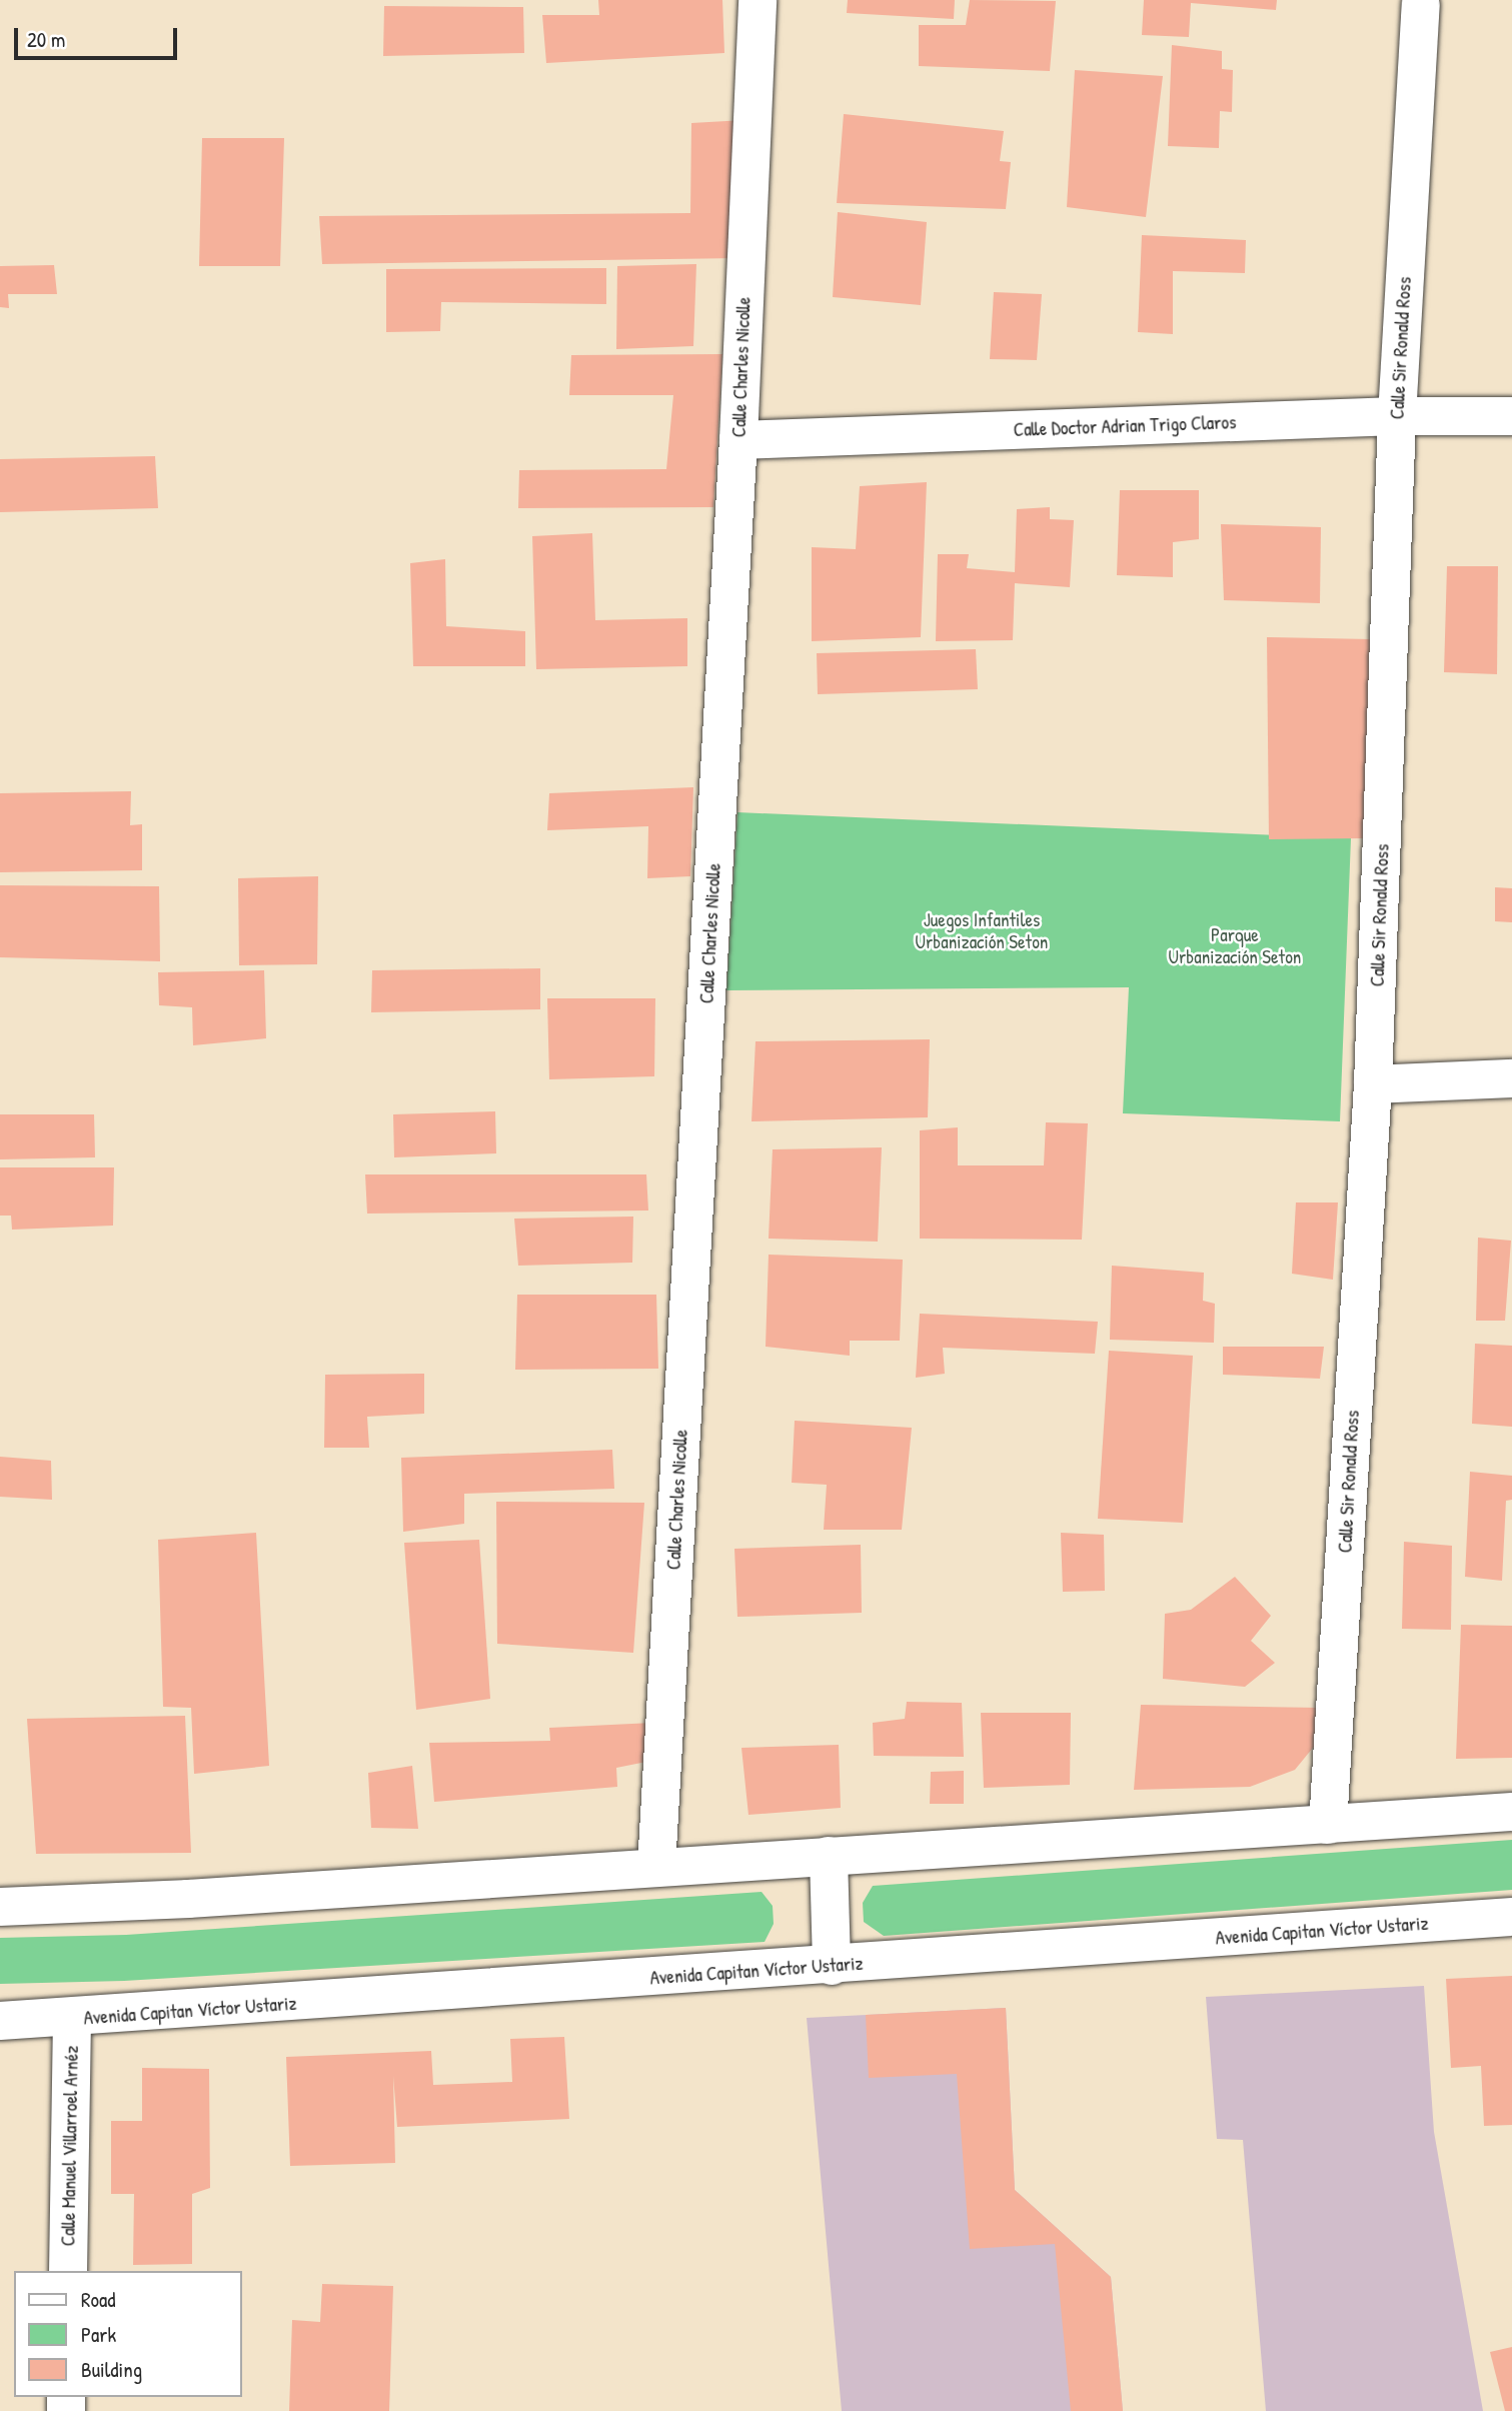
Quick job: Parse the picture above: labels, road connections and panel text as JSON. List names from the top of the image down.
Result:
{
  "streets": {
    "street": [
      "Calle Sir Ronald Ross",
      "Calle Charles Nicolle",
      "Calle Doctor Adrian Trigo Claros",
      "Avenida Capitan Víctor Ustariz",
      "Calle Manuel Villarroel Arnéz"
    ]
  },
  "crossings": [
    ["Calle Sir Ronald Ross", "Calle Doctor Adrian Trigo Claros"],
    ["Calle Charles Nicolle", "Calle Doctor Adrian Trigo Claros"],
    ["Avenida Capitan Víctor Ustariz", "Calle Manuel Villarroel Arnéz"]
  ],
  "parks": ["Juegos Infantiles Urbanización Seton", "Parque Urbanización Seton"],
  "legend": ["Road", "Park", "Building"],
  "scale_bar": "20 m"
}
